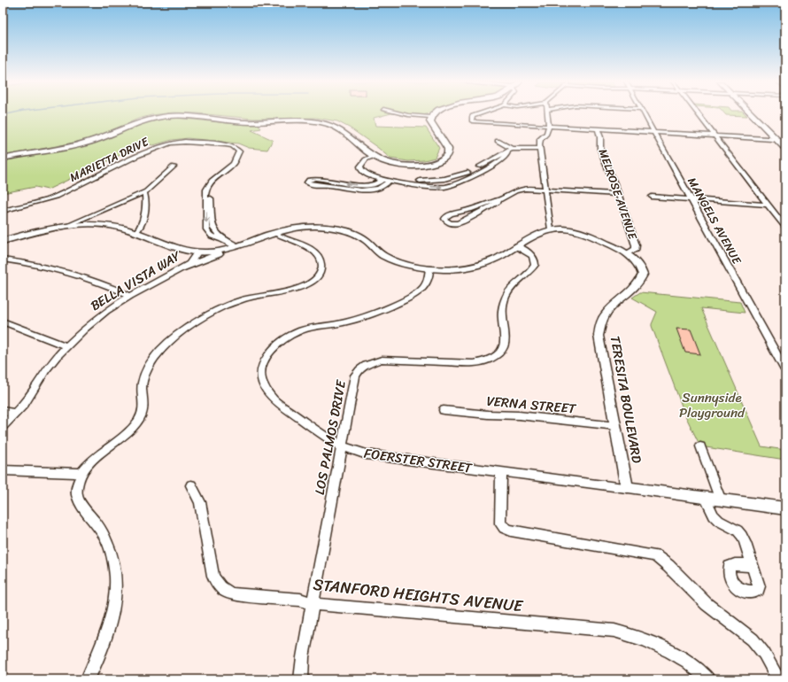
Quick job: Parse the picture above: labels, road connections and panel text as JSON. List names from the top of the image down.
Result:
{
  "streets": {
    "street": [
      "MARIETTA DRIVE",
      "MELROSE AVENUE",
      "MANGELS AVENUE",
      "BELLA VISTA WAY",
      "TERESITA BOULEVARD",
      "VERNA STREET",
      "LOS PALMOS DRIVE",
      "FOERSTER STREET",
      "STANFORD HEIGHTS AVENUE"
    ]
  },
  "crossings": [
    ["MELROSE AVENUE", "TERESITA BOULEVARD"],
    ["BELLA VISTA WAY", "TERESITA BOULEVARD"],
    ["TERESITA BOULEVARD", "VERNA STREET"],
    ["TERESITA BOULEVARD", "LOS PALMOS DRIVE"],
    ["TERESITA BOULEVARD", "FOERSTER STREET"],
    ["LOS PALMOS DRIVE", "FOERSTER STREET"],
    ["LOS PALMOS DRIVE", "STANFORD HEIGHTS AVENUE"]
  ],
  "parks": ["Sunnyside Playground"]
}
